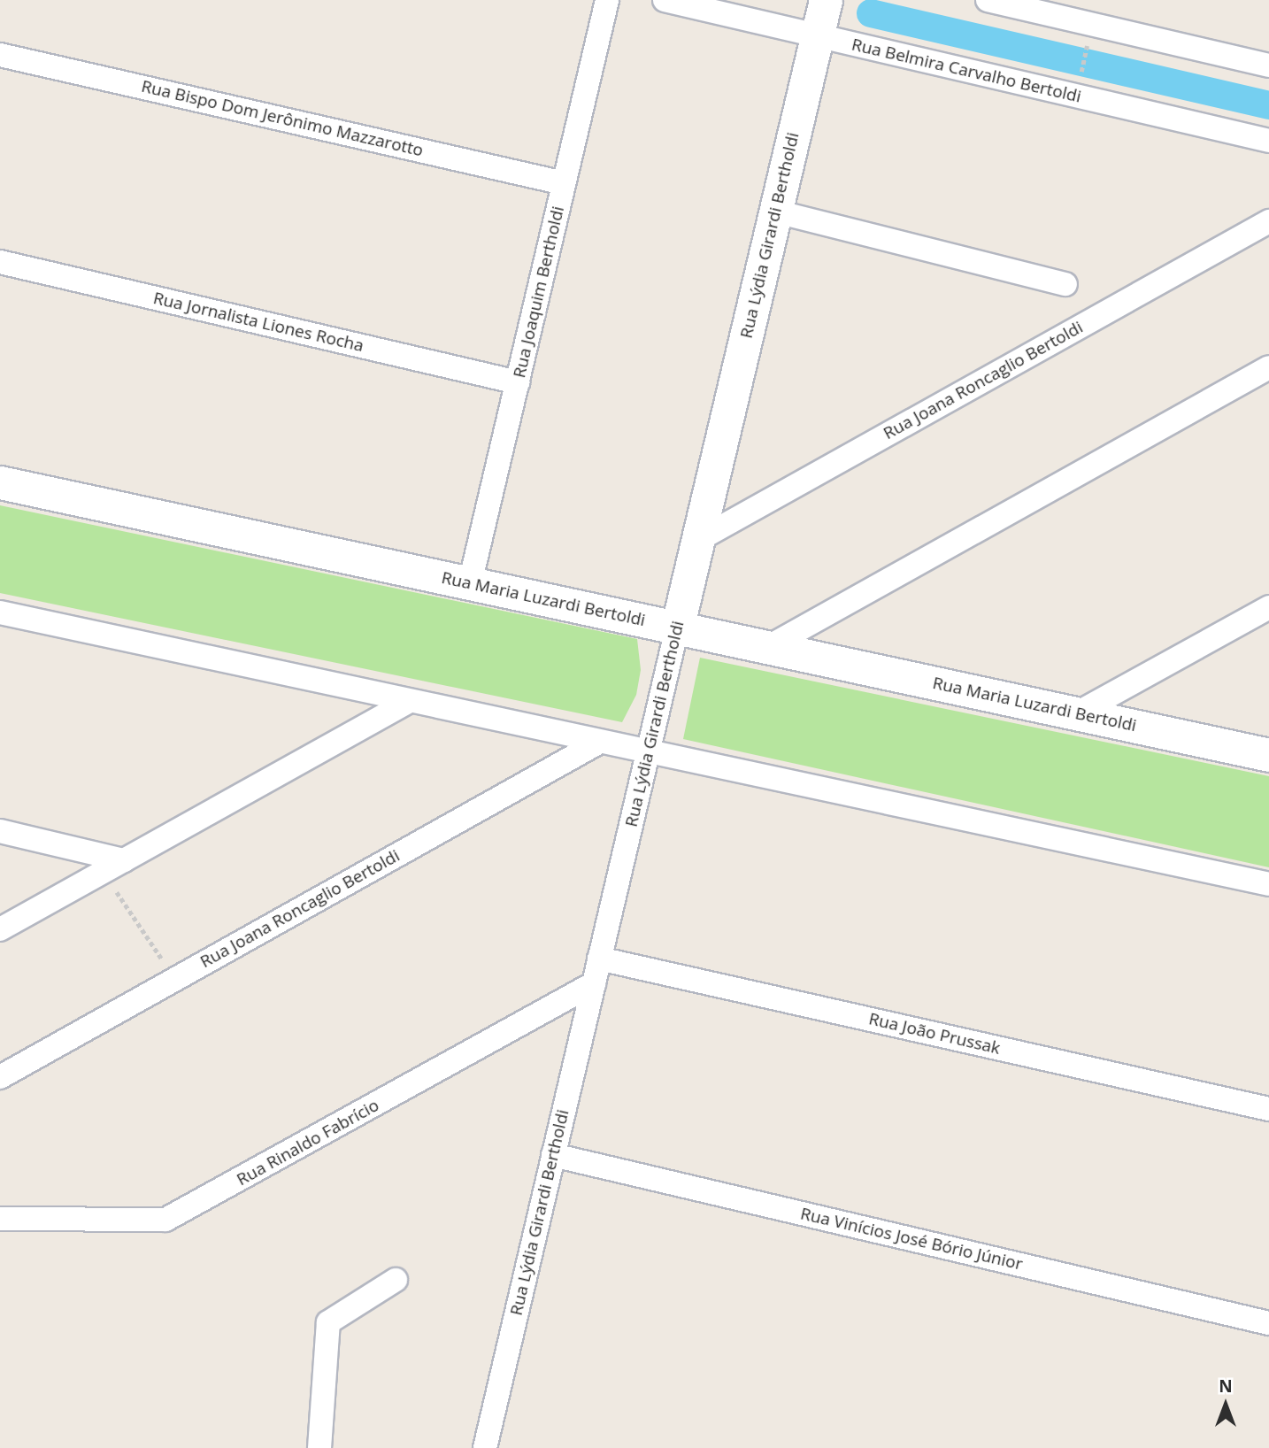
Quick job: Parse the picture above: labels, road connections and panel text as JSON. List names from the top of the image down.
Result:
{
  "streets": {
    "street": [
      "Rua Belmira Carvalho Bertoldi",
      "Rua Bispo Dom Jerônimo Mazzarotto",
      "Rua Lýdia Girardi Bertholdi",
      "Rua Joaquim Bertholdi",
      "Rua Jornalista Liones Rocha",
      "Rua Joana Roncaglio Bertoldi",
      "Rua Maria Luzardi Bertoldi",
      "Rua João Prussak",
      "Rua Rinaldo Fabrício",
      "Rua Vinícios José Bório Júnior"
    ]
  },
  "crossings": [
    ["Rua Belmira Carvalho Bertoldi", "Rua Lýdia Girardi Bertholdi"],
    ["Rua Bispo Dom Jerônimo Mazzarotto", "Rua Joaquim Bertholdi"],
    ["Rua Lýdia Girardi Bertholdi", "Rua Joana Roncaglio Bertoldi"],
    ["Rua Lýdia Girardi Bertholdi", "Rua Maria Luzardi Bertoldi"],
    ["Rua Lýdia Girardi Bertholdi", "Rua João Prussak"],
    ["Rua Lýdia Girardi Bertholdi", "Rua Rinaldo Fabrício"],
    ["Rua Lýdia Girardi Bertholdi", "Rua Vinícios José Bório Júnior"],
    ["Rua Joaquim Bertholdi", "Rua Jornalista Liones Rocha"],
    ["Rua Joaquim Bertholdi", "Rua Maria Luzardi Bertoldi"]
  ],
  "north": "top"
}
